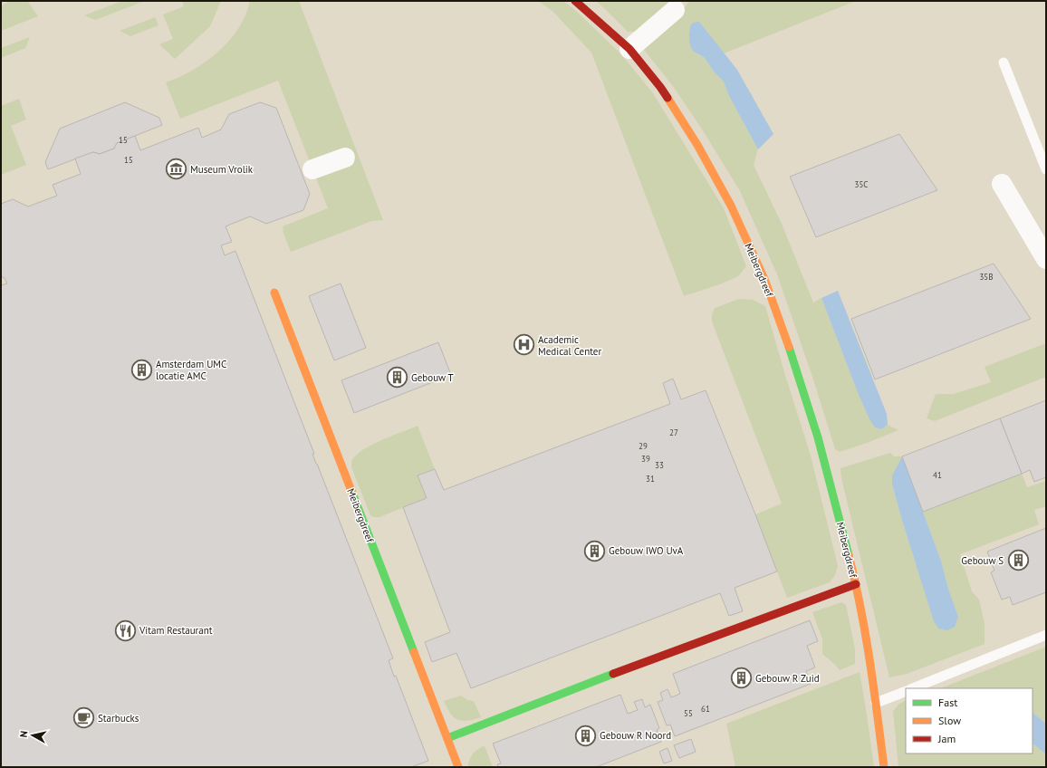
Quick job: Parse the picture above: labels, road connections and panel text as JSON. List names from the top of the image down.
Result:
{
  "streets": {
    "street": ["Meibergdreef"]
  },
  "places": {
    "museum": ["Museum Vrolik"],
    "hospital": ["Academic Medical Center"],
    "building": [
      "Amsterdam UMC locatie AMC",
      "Gebouw T",
      "Gebouw IWO UvA",
      "Gebouw S",
      "Gebouw R Zuid",
      "Gebouw R Noord"
    ],
    "restaurant": ["Vitam Restaurant"],
    "cafe": ["Starbucks"]
  },
  "house_numbers": [
    "15",
    "15",
    "35C",
    "35B",
    "27",
    "29",
    "39",
    "33",
    "41",
    "31",
    "61",
    "55"
  ],
  "legend": ["Fast", "Slow", "Jam"],
  "north": "left"
}
